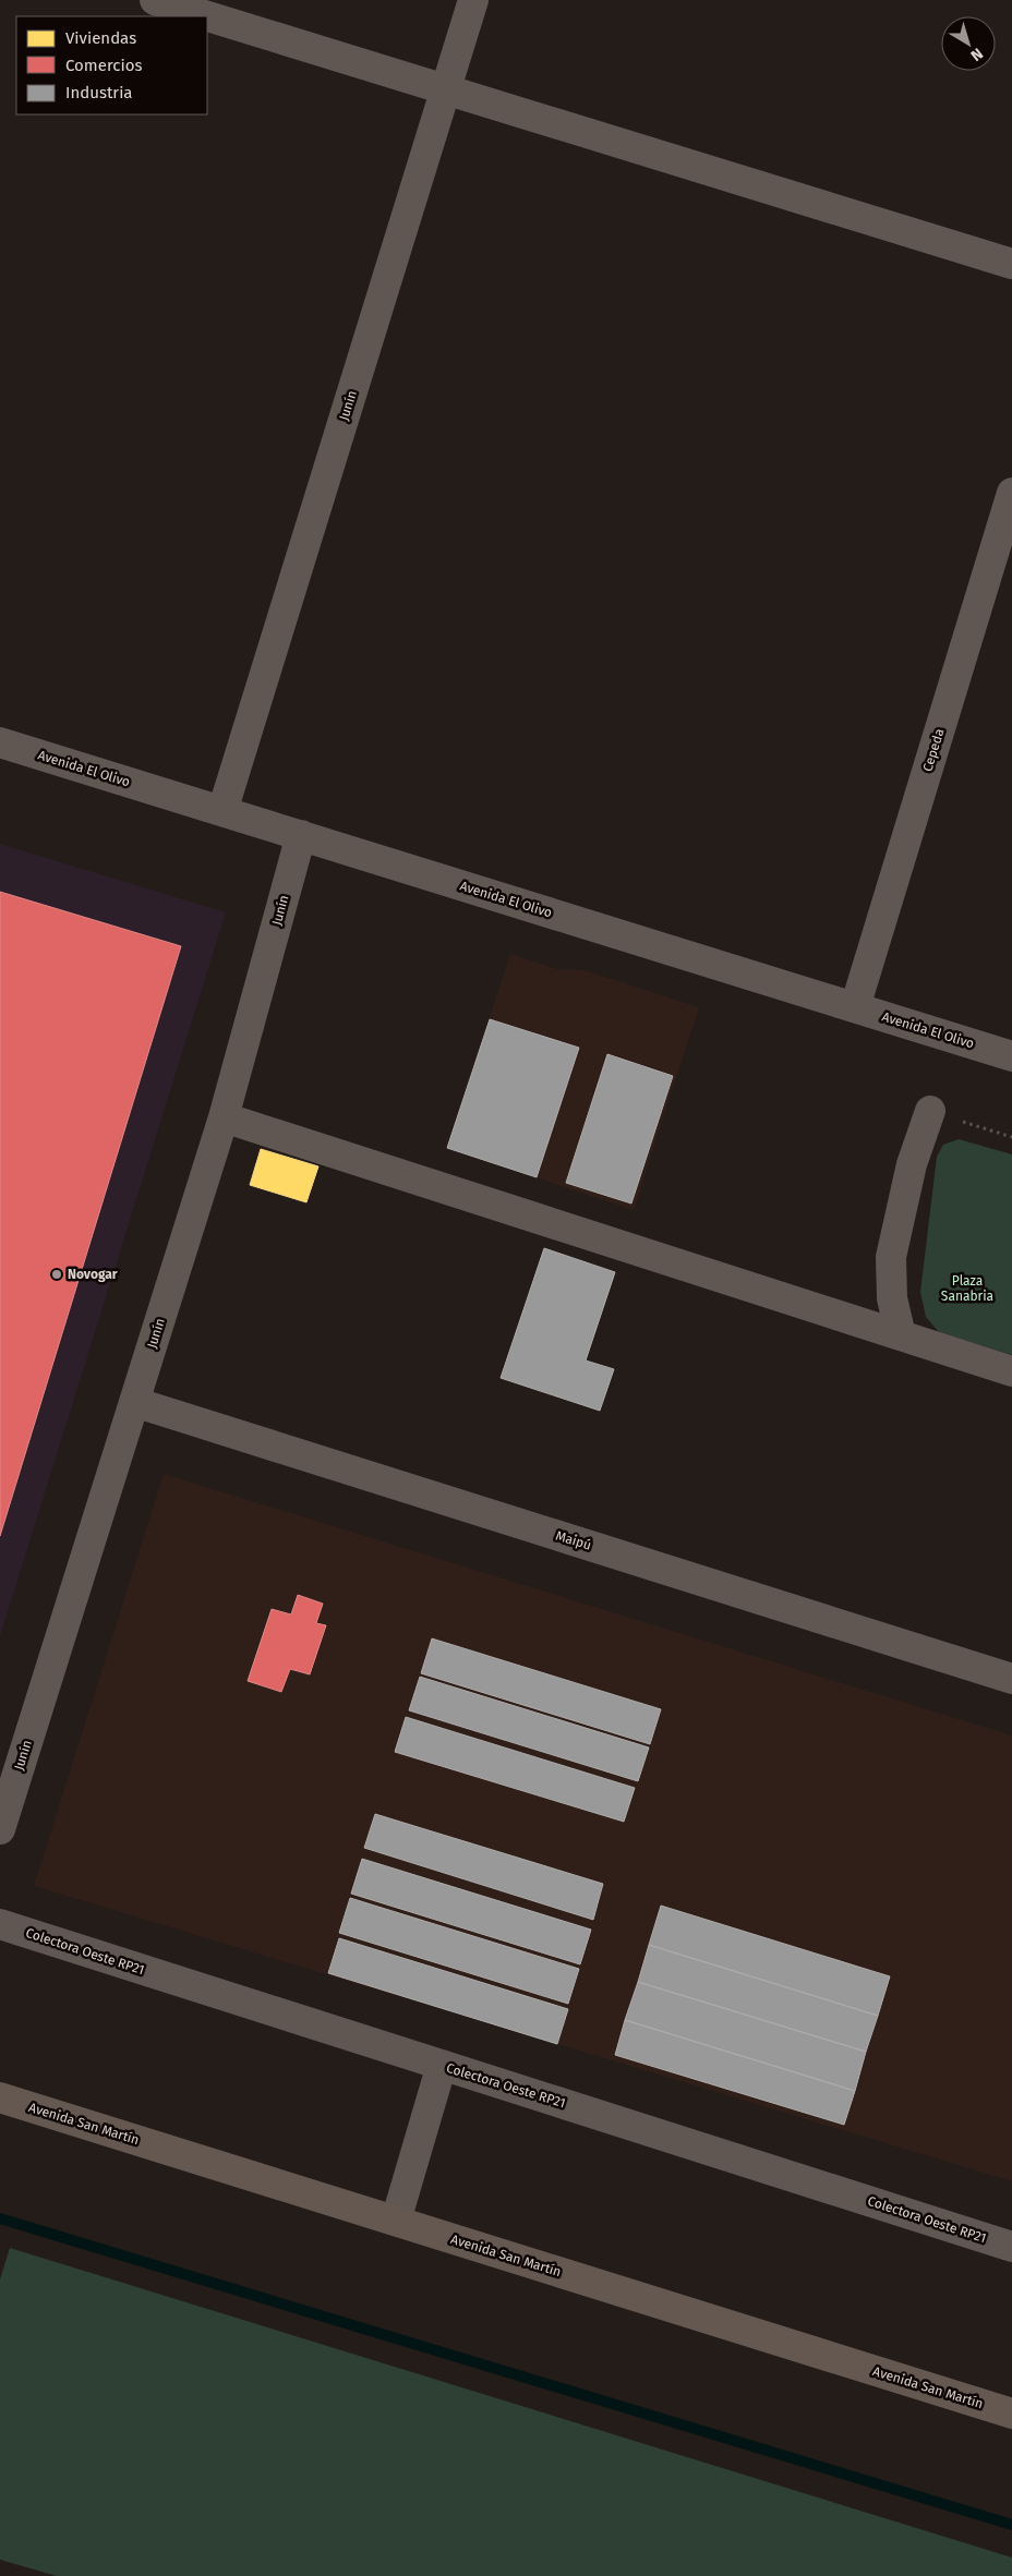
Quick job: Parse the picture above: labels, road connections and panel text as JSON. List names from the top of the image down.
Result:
{
  "streets": {
    "main road": ["Avenida San Martín"],
    "street": [
      "Junín",
      "Cepeda",
      "Avenida El Olivo",
      "Maipú",
      "Colectora Oeste RP21"
    ]
  },
  "crossings": [
    ["Junín", "Avenida El Olivo"],
    ["Junín", "Maipú"],
    ["Cepeda", "Avenida El Olivo"]
  ],
  "parks": ["Plaza Sanabria"],
  "places": ["Novogar"],
  "legend": ["Viviendas", "Comercios", "Industria"],
  "north": "bottom right"
}
